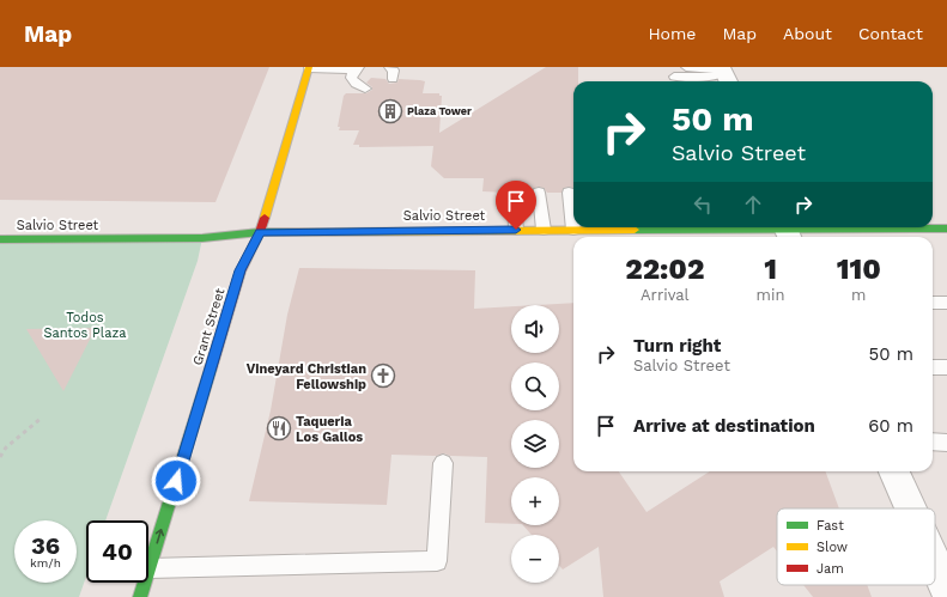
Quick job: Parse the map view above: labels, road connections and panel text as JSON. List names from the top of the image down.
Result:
{
  "streets": {
    "street": ["Salvio Street", "Grant Street"]
  },
  "crossings": [
    ["Salvio Street", "Grant Street"]
  ],
  "one_way": ["Grant Street"],
  "parks": ["Todos Santos Plaza"],
  "places": {
    "building": ["Plaza Tower"],
    "church": ["Vineyard Christian Fellowship"],
    "restaurant": ["Taqueria Los Gallos"]
  },
  "legend": ["Fast", "Slow", "Jam"],
  "page": {
    "header": "Map",
    "nav": [
      "Home",
      "Map",
      "About",
      "Contact"
    ],
    "turn": ["50 m", "Salvio Street"],
    "eta": [
      "22:02",
      "Arrival",
      "1",
      "min",
      "110",
      "m"
    ],
    "map_buttons": ["+", "−"],
    "list": [
      {
        "name": "Turn right",
        "note": "Salvio Street",
        "value": "50 m"
      },
      {
        "name": "Arrive at destination",
        "value": "60 m"
      }
    ],
    "speed": "36 km/h",
    "limit": "40"
  }
}
